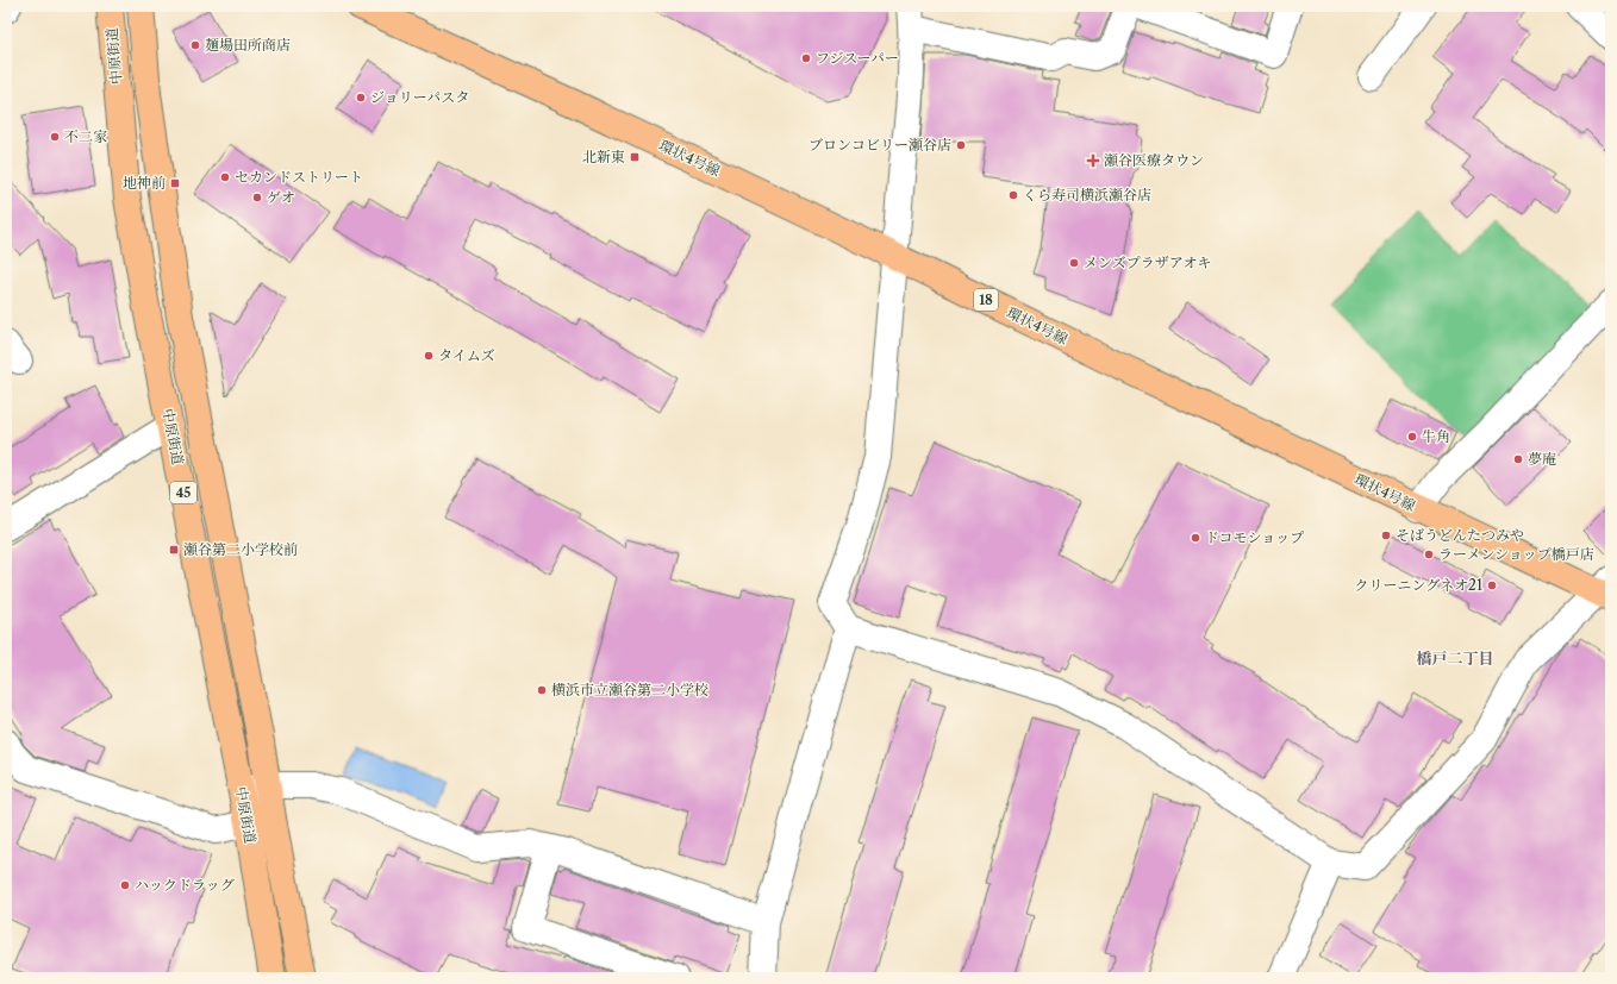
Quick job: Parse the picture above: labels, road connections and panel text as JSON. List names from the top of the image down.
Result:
{
  "streets": {
    "main road": [
      "中原街道",
      "環状4号線",
      "18",
      "45"
    ]
  },
  "districts": ["橋戸二丁目"],
  "places": {
    "other": [
      "麺場田所商店",
      "フジスーパー",
      "ジョリーパスタ",
      "不二家",
      "ブロンコビリー瀬谷店",
      "セカンドストリート",
      "くら寿司横浜瀬谷店",
      "ゲオ",
      "メンズプラザアオキ",
      "タイムズ",
      "牛角",
      "夢庵",
      "そばうどんたつみや",
      "ドコモショップ",
      "ラーメンショップ橋戸店",
      "クリーニングネオ21",
      "横浜市立瀬谷第二小学校",
      "ハックドラッグ"
    ],
    "transit": ["北新東", "地神前", "瀬谷第二小学校前"],
    "health": ["瀬谷医療タウン"]
  }
}
